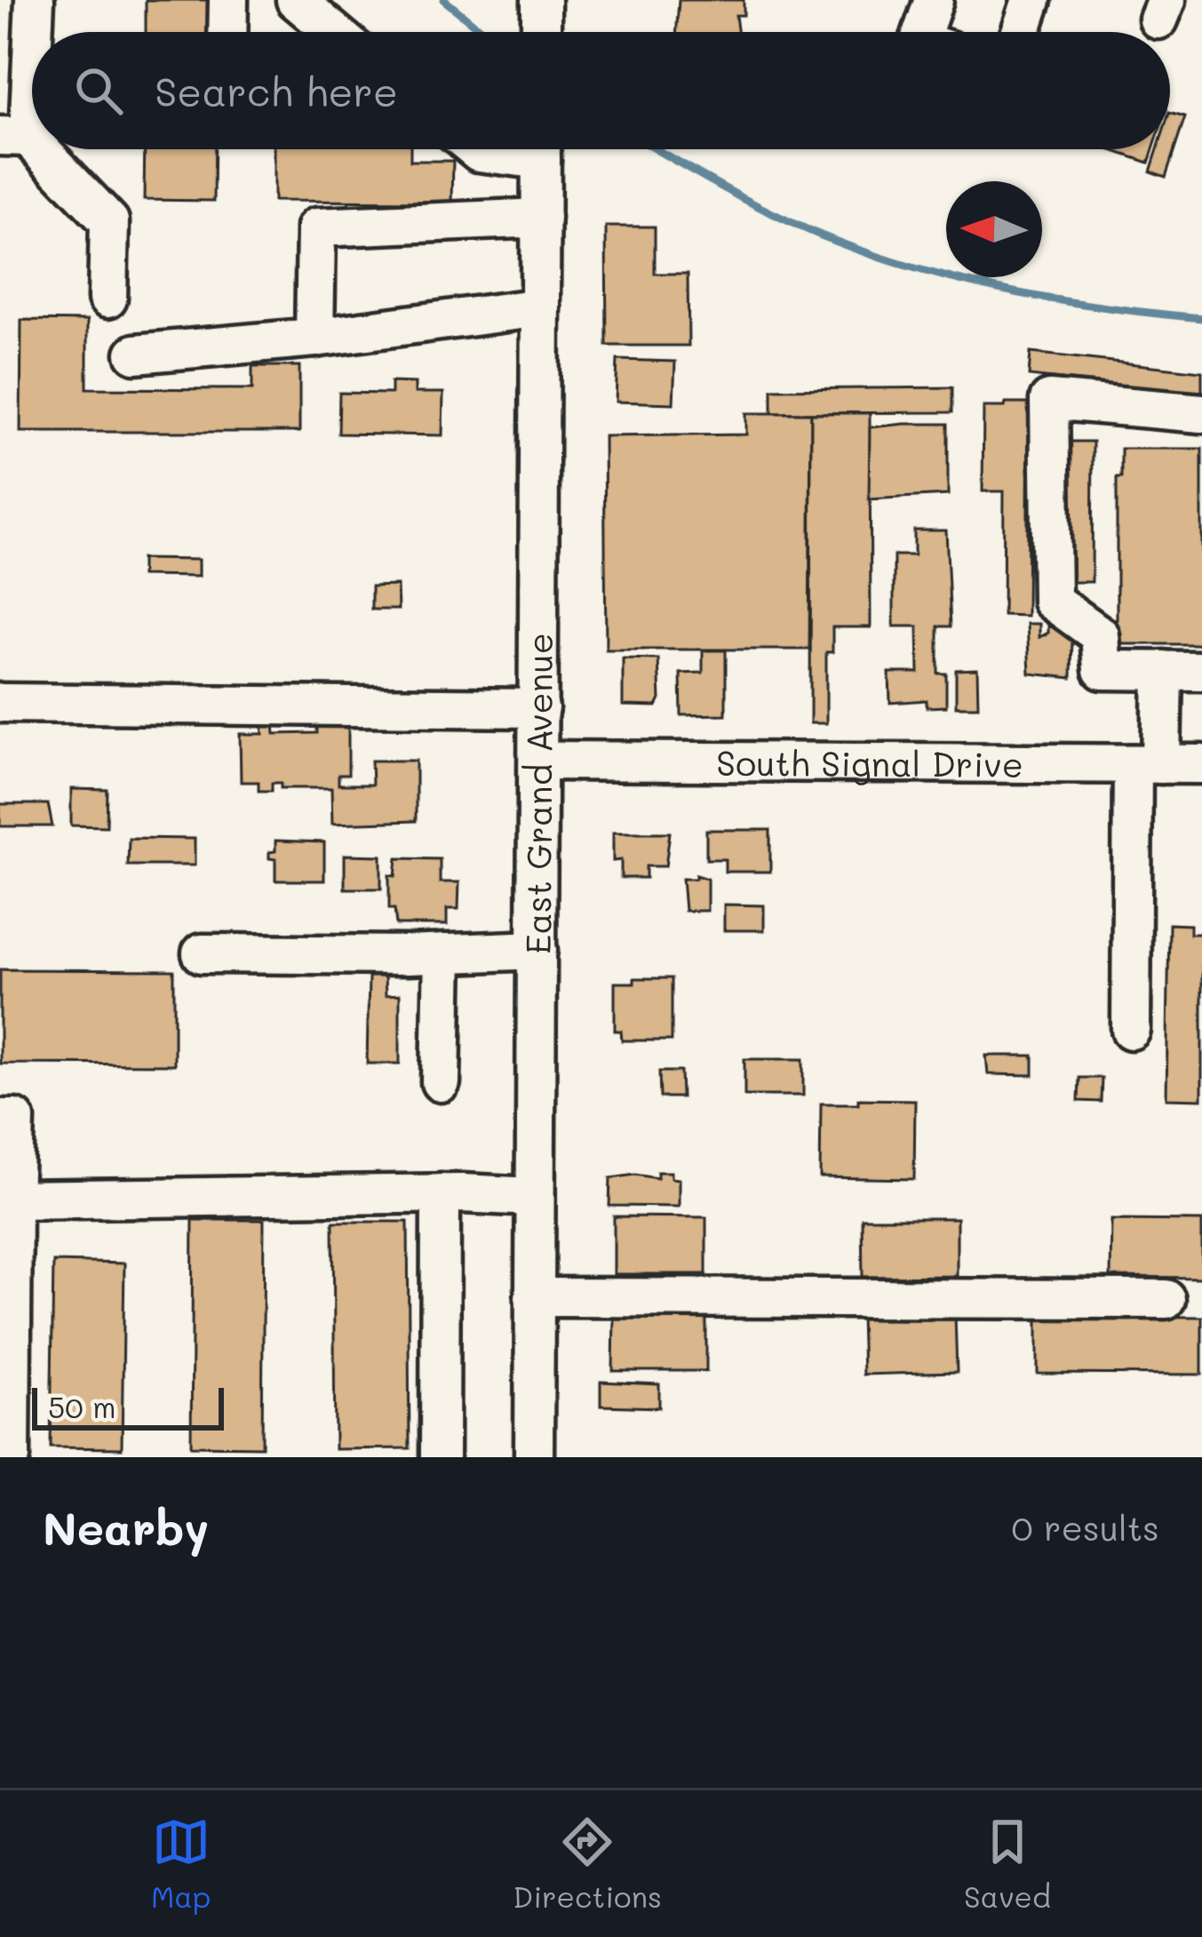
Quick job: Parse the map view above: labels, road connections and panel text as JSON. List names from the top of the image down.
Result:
{
  "streets": {
    "street": ["South Signal Drive", "East Grand Avenue"]
  },
  "crossings": [
    ["South Signal Drive", "East Grand Avenue"]
  ],
  "scale_bar": "50 m",
  "north": "left",
  "page": {
    "search": "Search here",
    "scale": "50 m",
    "heading": ["Nearby", "0 results"],
    "nav": ["Map", "Directions", "Saved"]
  }
}
